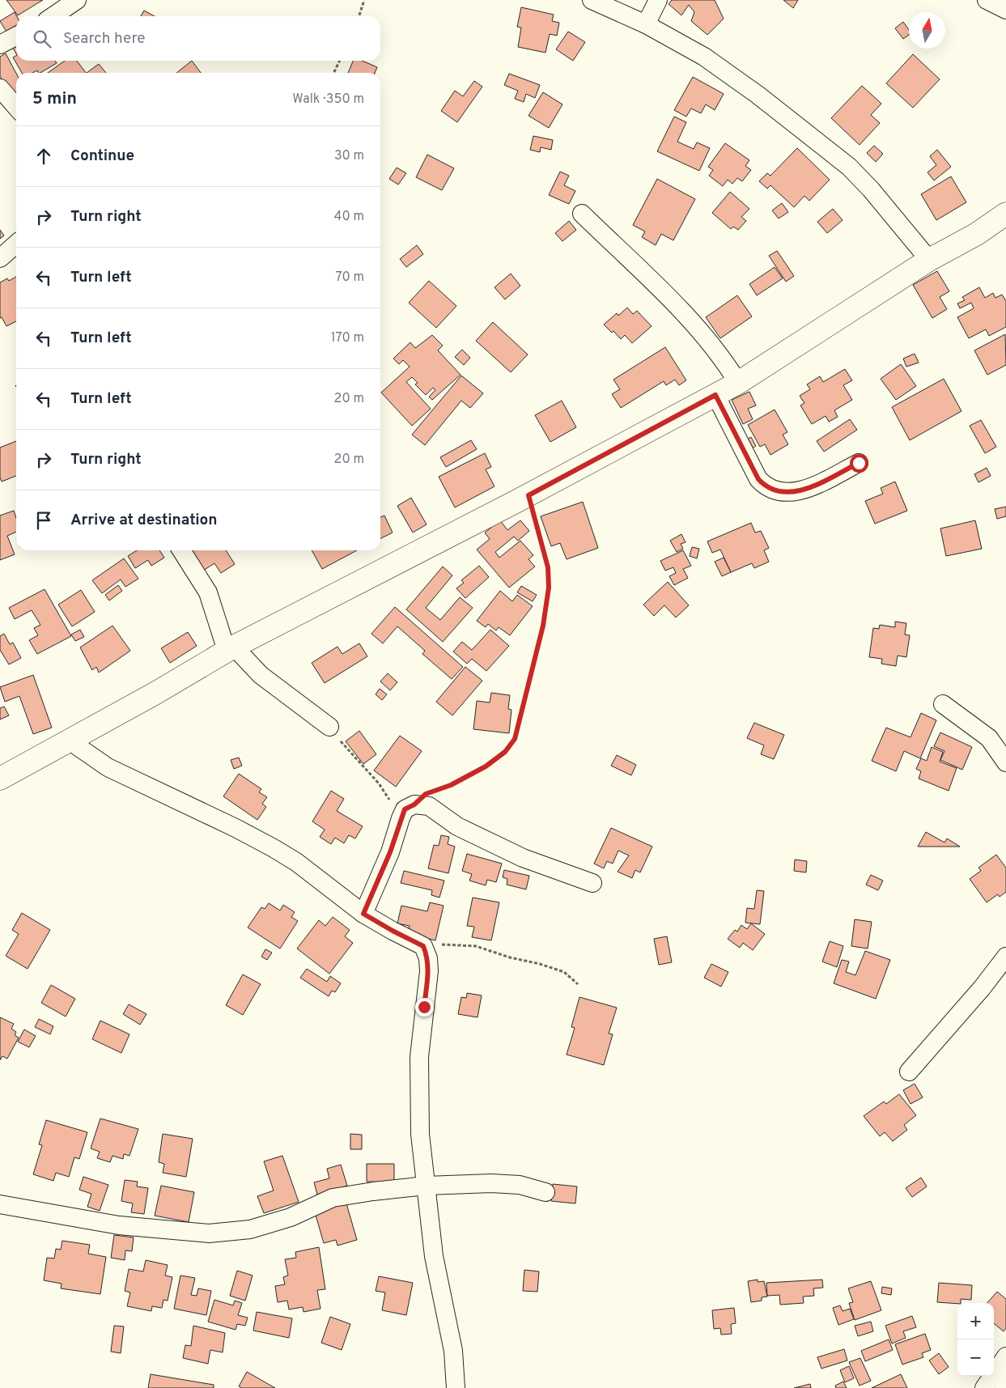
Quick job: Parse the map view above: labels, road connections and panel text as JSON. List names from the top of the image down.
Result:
{
  "north": "top",
  "page": {
    "search": "Search here",
    "heading": ["5 min", "Walk · 350 m"],
    "list": [
      ["Continue", "30 m"],
      ["Turn right", "40 m"],
      ["Turn left", "70 m"],
      ["Turn left", "170 m"],
      ["Turn left", "20 m"],
      ["Turn right", "20 m"],
      "Arrive at destination"
    ],
    "map_buttons": ["+", "−"]
  }
}
